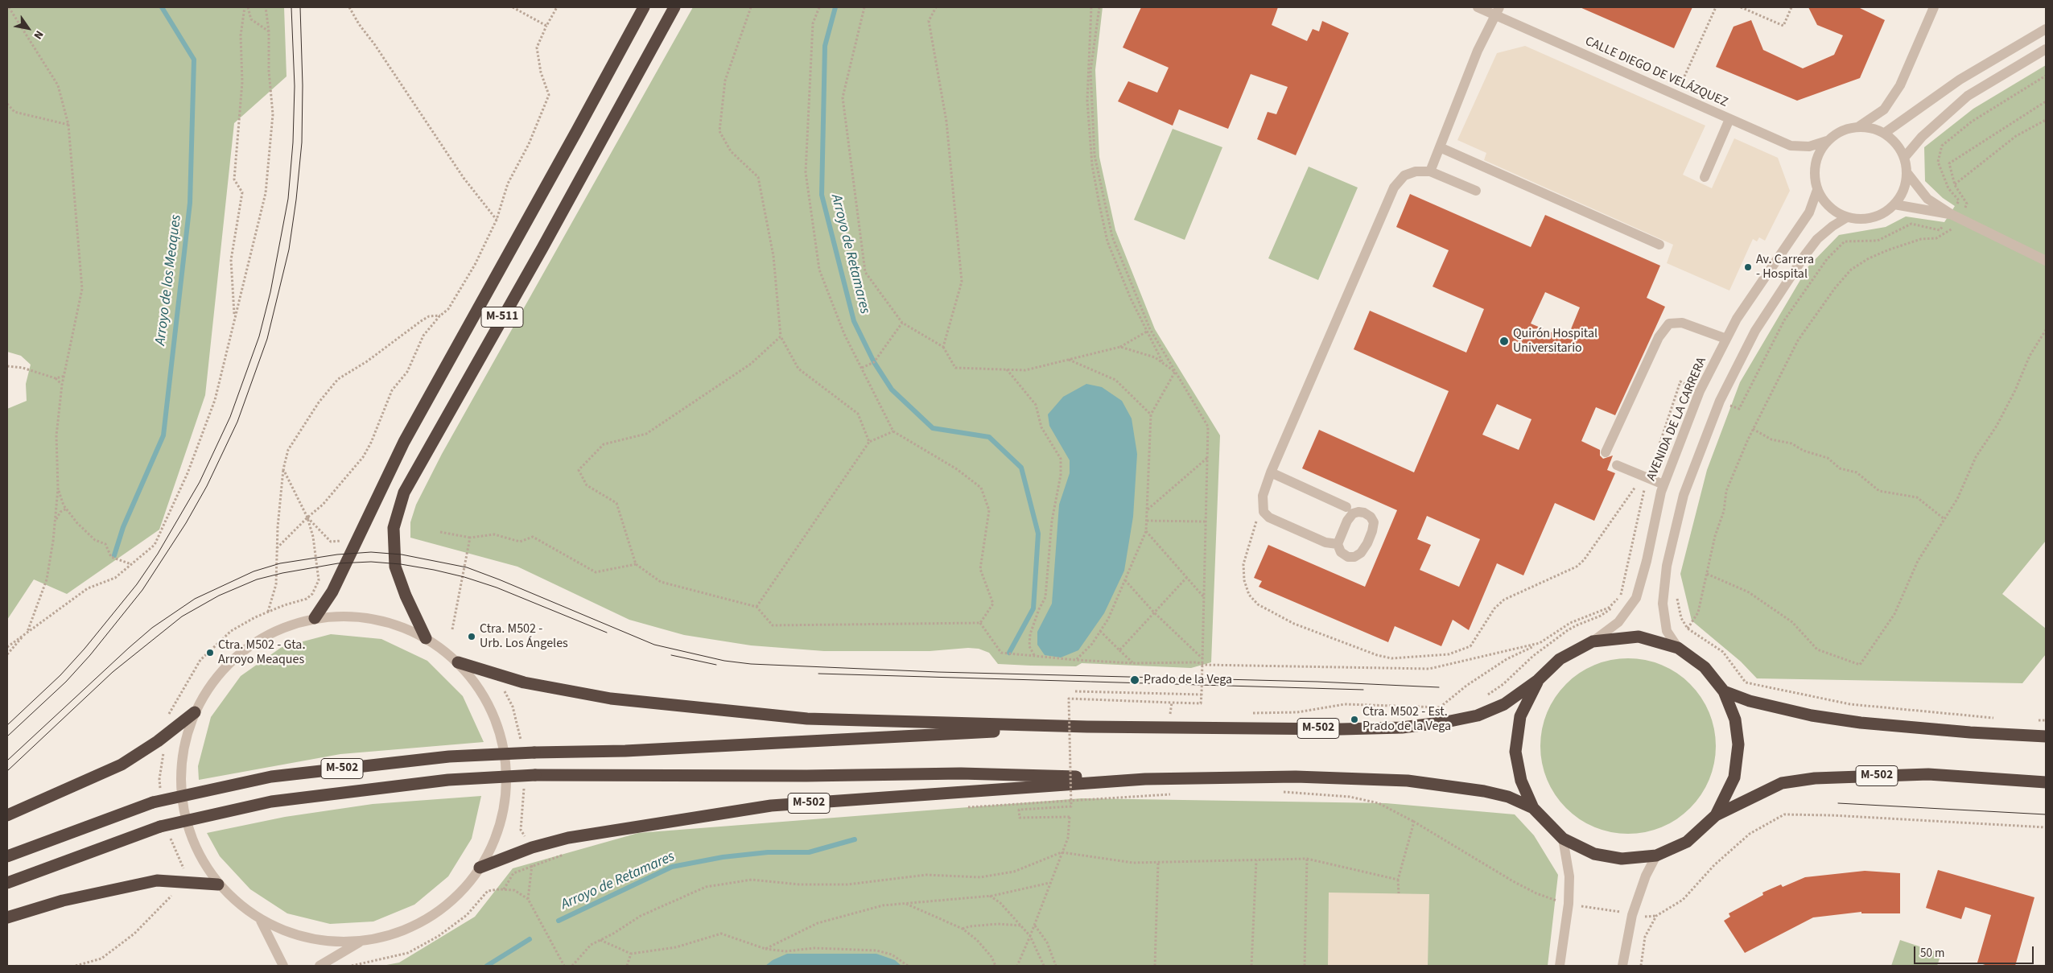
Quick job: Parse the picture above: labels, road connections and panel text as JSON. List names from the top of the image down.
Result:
{
  "streets": {
    "highway": ["M-511", "M-502"],
    "street": ["CALLE DIEGO DE VELÁZQUEZ", "AVENIDA DE LA CARRERA"]
  },
  "crossings": [
    ["CALLE DIEGO DE VELÁZQUEZ", "AVENIDA DE LA CARRERA"],
    ["M-511", "M-502"],
    ["AVENIDA DE LA CARRERA", "M-502"]
  ],
  "water": ["Arroyo de Retamares", "Arroyo de los Meaques"],
  "places": [
    "Av. Carrera - Hospital",
    "Quirón Hospital Universitario",
    "Ctra. M502 - Urb. Los Ángeles",
    "Ctra. M502 - Gta. Arroyo Meaques",
    "Prado de la Vega",
    "Ctra. M502 - Est. Prado de la Vega"
  ],
  "scale_bar": "50 m",
  "north": "bottom right"
}
